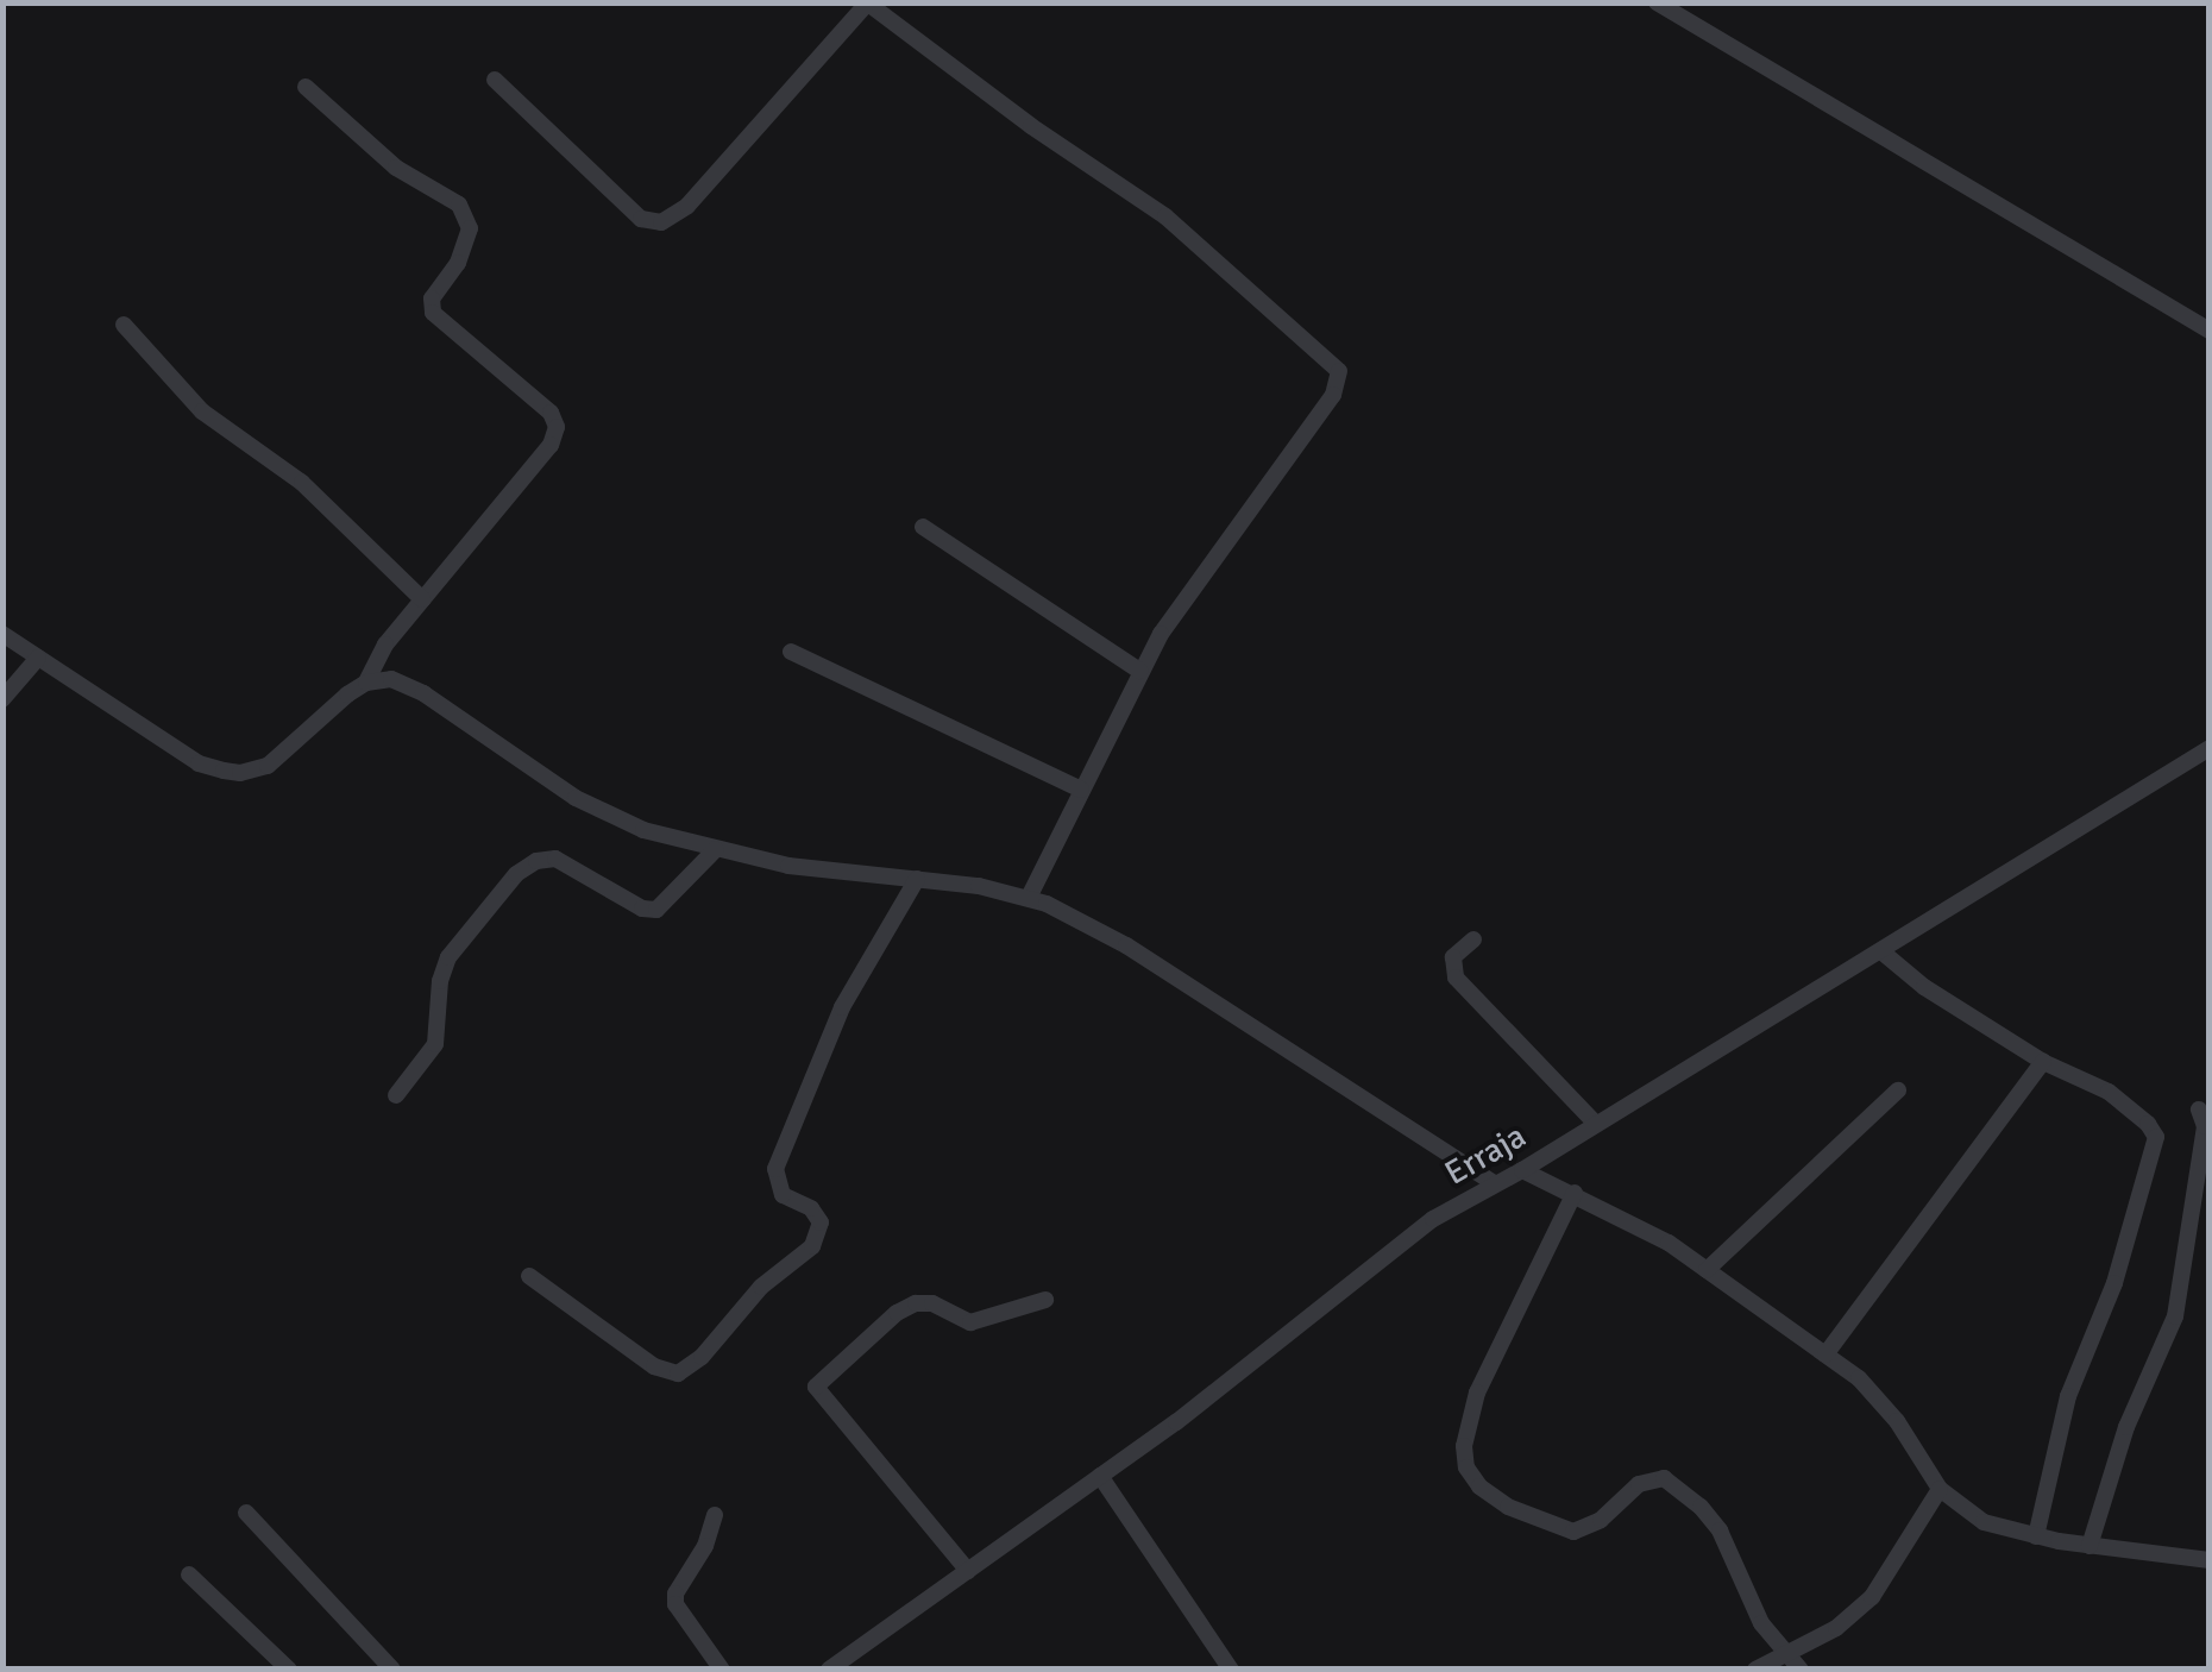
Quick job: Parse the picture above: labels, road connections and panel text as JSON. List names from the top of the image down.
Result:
{
  "streets": {
    "street": ["Erraja"]
  }
}
